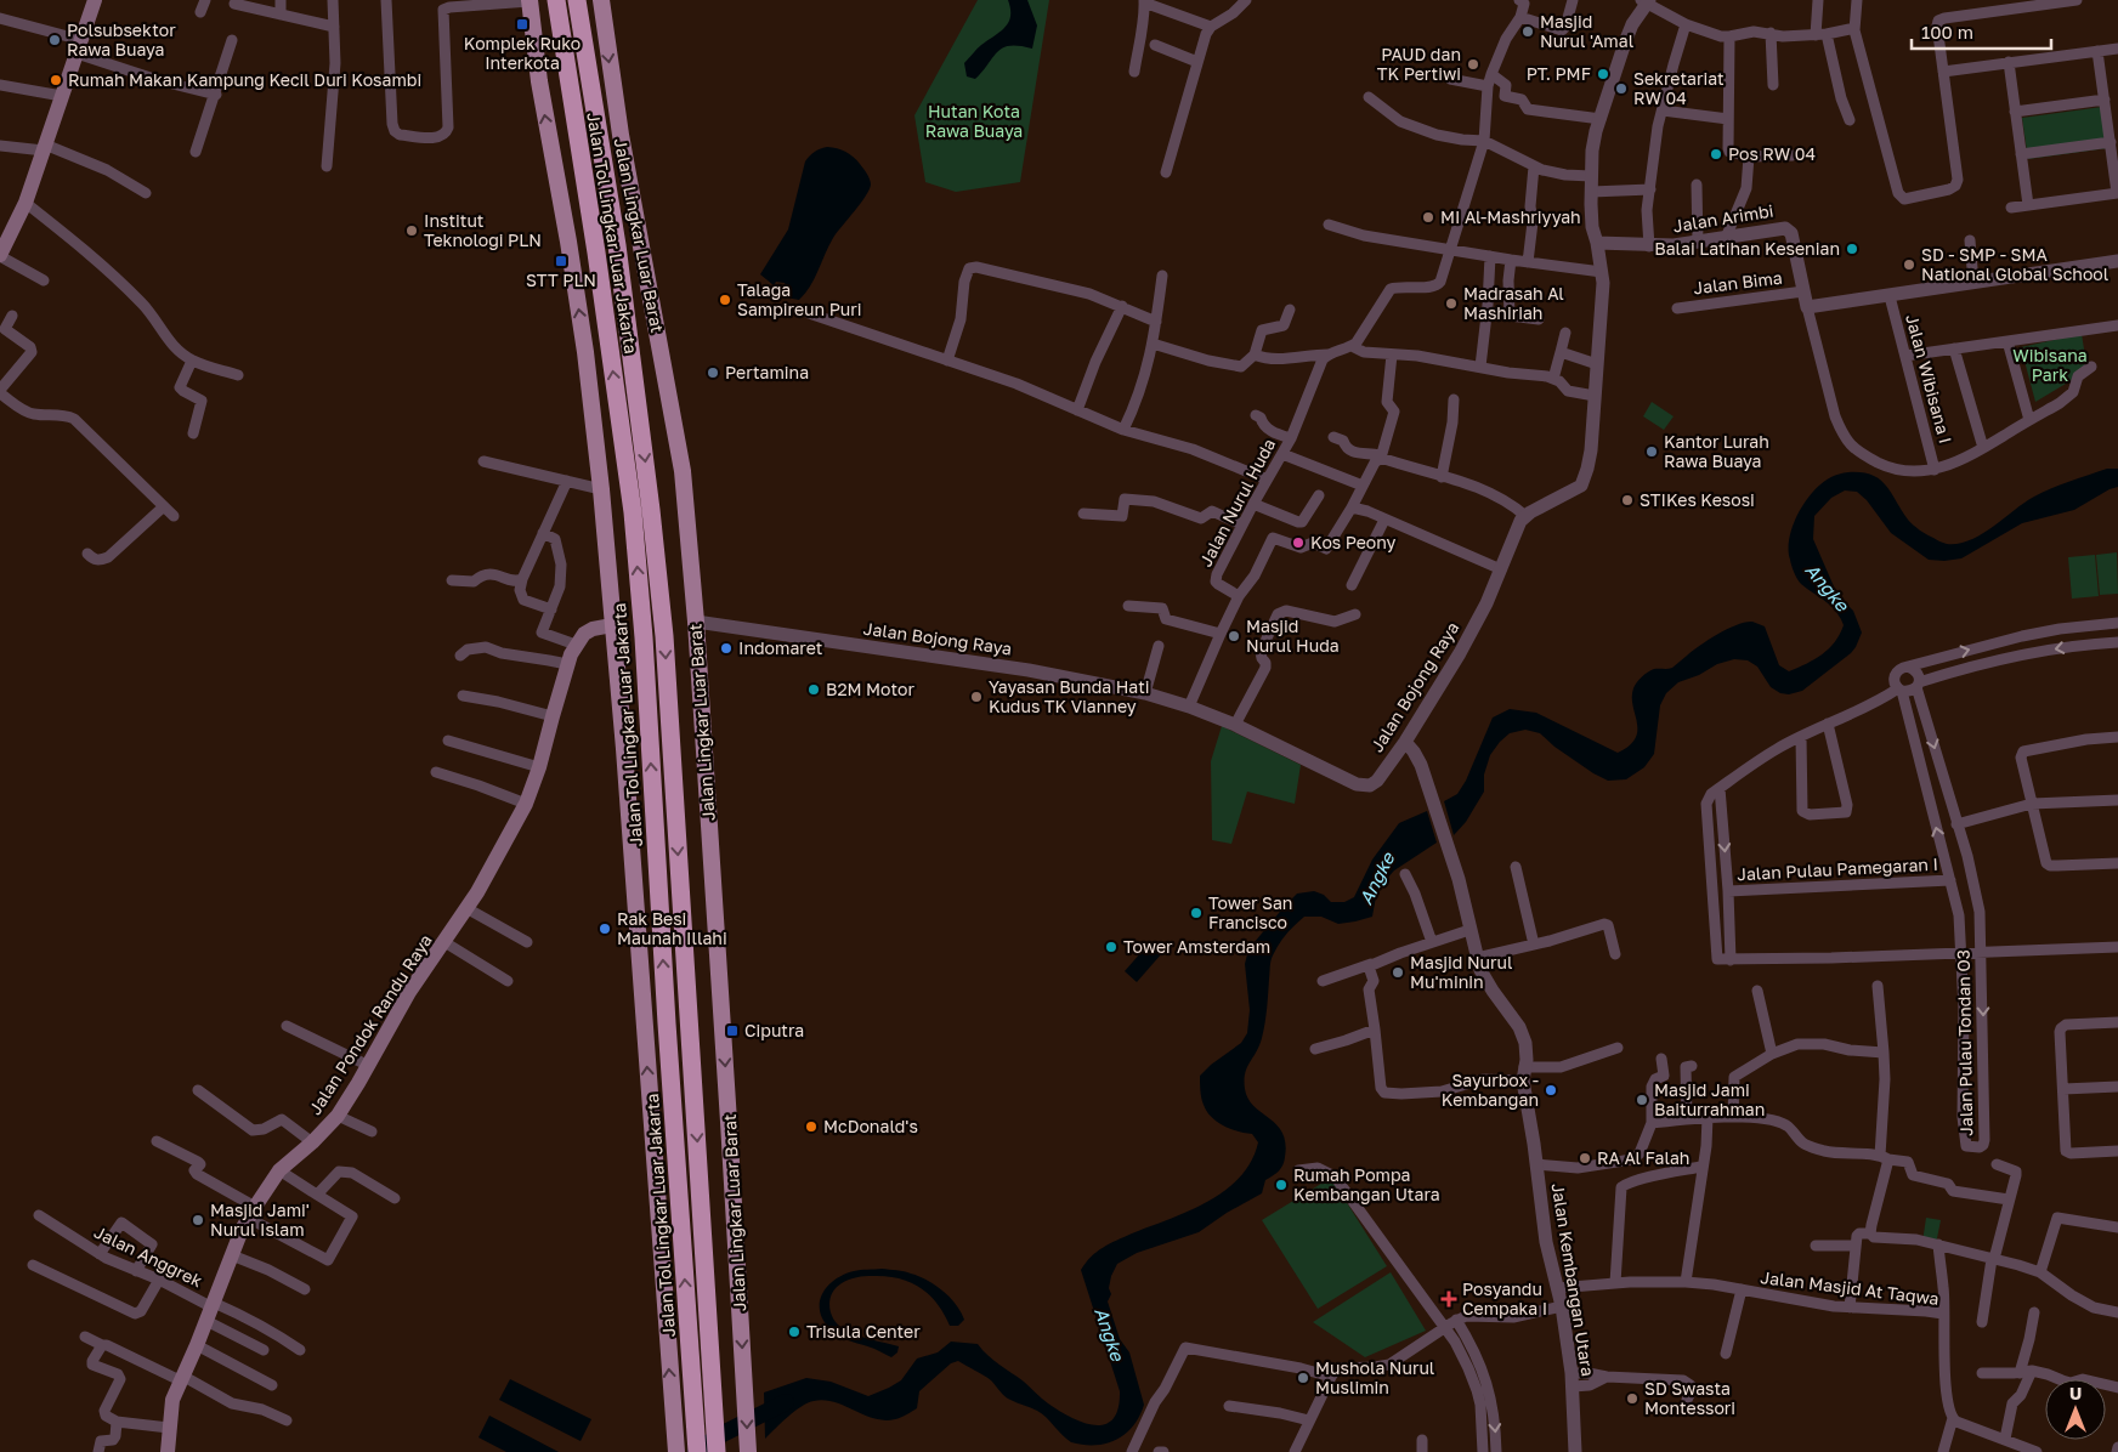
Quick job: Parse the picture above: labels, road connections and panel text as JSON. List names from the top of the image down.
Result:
{
  "streets": {
    "highway": ["Jalan Tol Lingkar Luar Jakarta"],
    "main road": ["Jalan Lingkar Luar Barat", "Jalan Pondok Randu Raya"],
    "street": [
      "Jalan Arimbi",
      "Jalan Bima",
      "Jalan Wibisana I",
      "Jalan Nurul Huda",
      "Jalan Bojong Raya",
      "Jalan Pulau Pamegaran I",
      "Jalan Pulau Tondan O3",
      "Jalan Anggrek",
      "Jalan Kembangan Utara",
      "Jalan Masjid At Taqwa"
    ]
  },
  "crossings": [
    ["Jalan Arimbi", "Jalan Bima"],
    ["Jalan Lingkar Luar Barat", "Jalan Bojong Raya"],
    ["Jalan Bojong Raya", "Jalan Kembangan Utara"],
    ["Jalan Pulau Pamegaran I", "Jalan Pulau Tondan O3"],
    ["Jalan Pondok Randu Raya", "Jalan Anggrek"],
    ["Jalan Kembangan Utara", "Jalan Masjid At Taqwa"]
  ],
  "water": ["Angke"],
  "parks": ["Hutan Kota Rawa Buaya", "Wibisana Park"],
  "places": {
    "transit": ["Komplek Ruko Interkota", "STT PLN", "Ciputra"],
    "other": [
      "Masjid Nurul 'Amal",
      "Polsubsektor Rawa Buaya",
      "PAUD dan TK Pertiwi",
      "PT. PMF",
      "Rumah Makan Kampung Kecil Duri Kosambi",
      "Sekretariat RW 04",
      "Pos RW 04",
      "MI Al-Mashriyyah",
      "Institut Teknologi PLN",
      "Balai Latihan Kesenian",
      "SD - SMP - SMA National Global School",
      "Talaga Sampireun Puri",
      "Madrasah Al Mashiriah",
      "Pertamina",
      "Kantor Lurah Rawa Buaya",
      "STIKes Kesosi",
      "Kos Peony",
      "Masjid Nurul Huda",
      "Indomaret",
      "B2M Motor",
      "Yayasan Bunda Hati Kudus TK Vianney",
      "Tower San Francisco",
      "Rak Besi Maunah Illahi",
      "Tower Amsterdam",
      "Masjid Nurul Mu'minin",
      "Sayurbox - Kembangan",
      "Masjid Jami Baiturrahman",
      "McDonald's",
      "RA Al Falah",
      "Rumah Pompa Kembangan Utara",
      "Masjid Jami' Nurul Islam",
      "Trisula Center",
      "Mushola Nurul Muslimin",
      "SD Swasta Montessori"
    ],
    "health": ["Posyandu Cempaka I"]
  },
  "scale_bar": "100 m",
  "north": "top"
}
